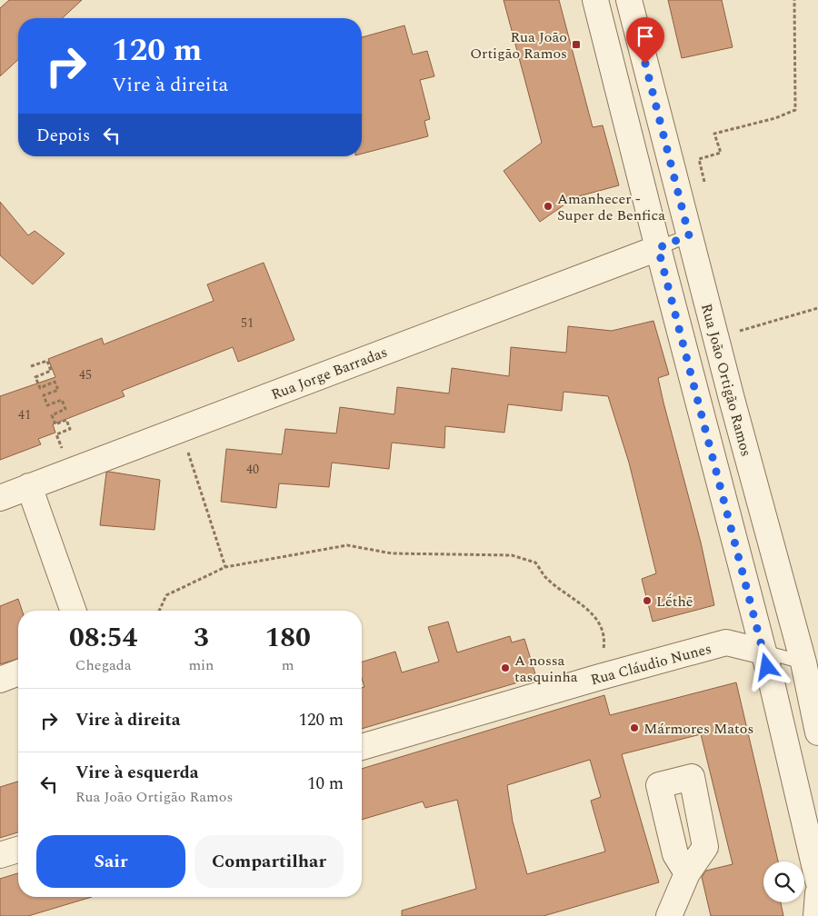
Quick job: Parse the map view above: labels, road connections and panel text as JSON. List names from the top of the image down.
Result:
{
  "streets": {
    "street": ["Rua Jorge Barradas", "Rua João Ortigão Ramos", "Rua Cláudio Nunes"]
  },
  "places": {
    "transit": ["Rua João Ortigão Ramos"],
    "other": [
      "Amanhecer - Super de Benfica",
      "Lḗthē",
      "A nossa tasquinha",
      "Mármores Matos"
    ]
  },
  "house_numbers": [
    "51",
    "45",
    "41",
    "40"
  ],
  "page": {
    "turn": ["120 m", "Vire à direita"],
    "then": "Depois",
    "eta": [
      "08:54",
      "Chegada",
      "3",
      "min",
      "180",
      "m"
    ],
    "list": [
      {
        "name": "Vire à direita",
        "value": "120 m"
      },
      {
        "name": "Vire à esquerda",
        "note": "Rua João Ortigão Ramos",
        "value": "10 m"
      }
    ],
    "buttons": ["Sair", "Compartilhar"]
  }
}
